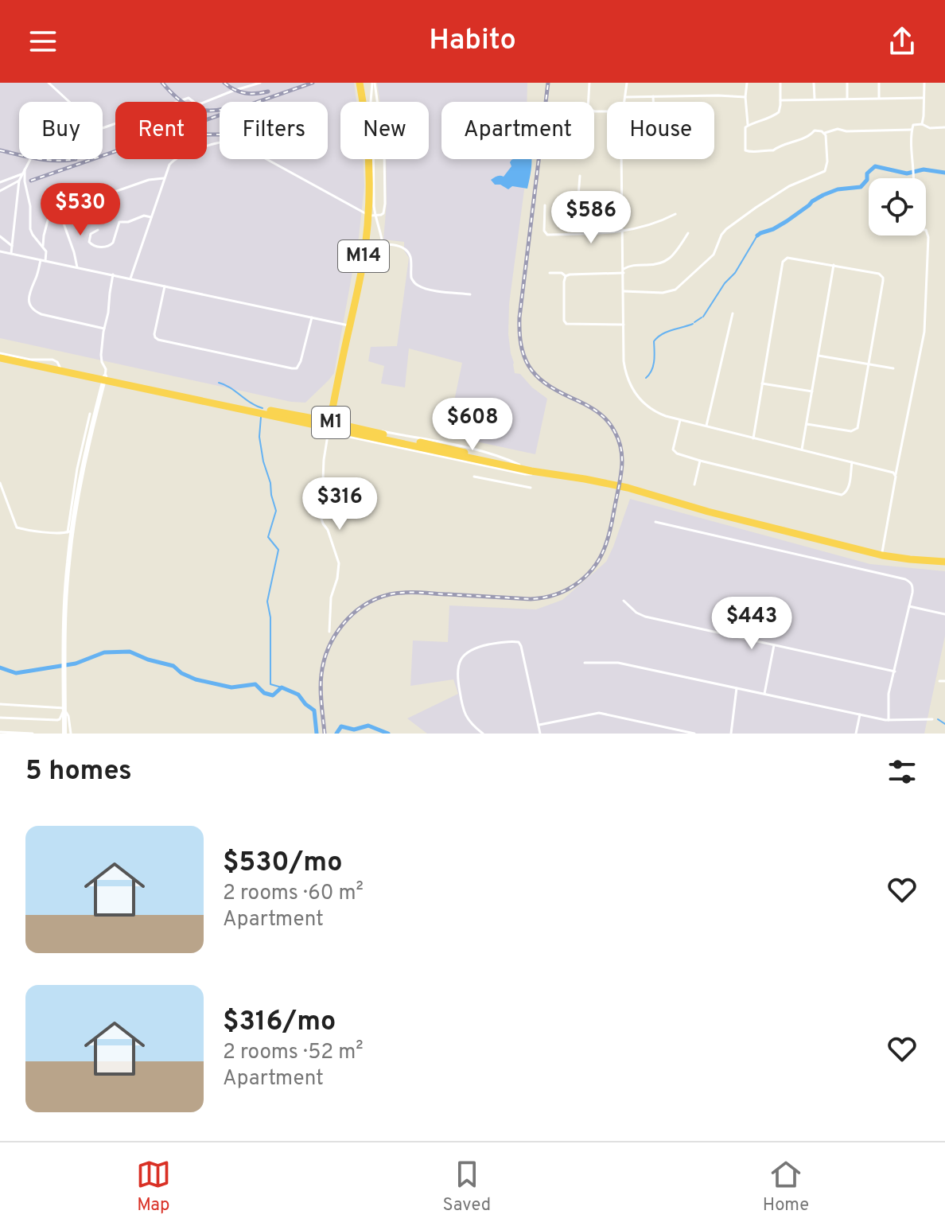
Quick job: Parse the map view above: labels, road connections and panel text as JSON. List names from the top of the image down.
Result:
{
  "streets": {
    "highway": ["M14", "M1"]
  },
  "crossings": [
    ["M14", "M1"]
  ],
  "page": {
    "header": "Habito",
    "chip": [
      "Buy",
      "Rent",
      "Filters",
      "New",
      "Apartment",
      "House"
    ],
    "price": [
      "$530",
      "$586",
      "$608",
      "$316",
      "$443"
    ],
    "heading": "5 homes",
    "list": [
      {
        "name": "$530/mo",
        "note": "2 rooms · 60 m² · Apartment"
      },
      {
        "name": "$316/mo",
        "note": "2 rooms · 52 m² · Apartment"
      }
    ],
    "tabs": ["Map", "Saved", "Home"]
  }
}
